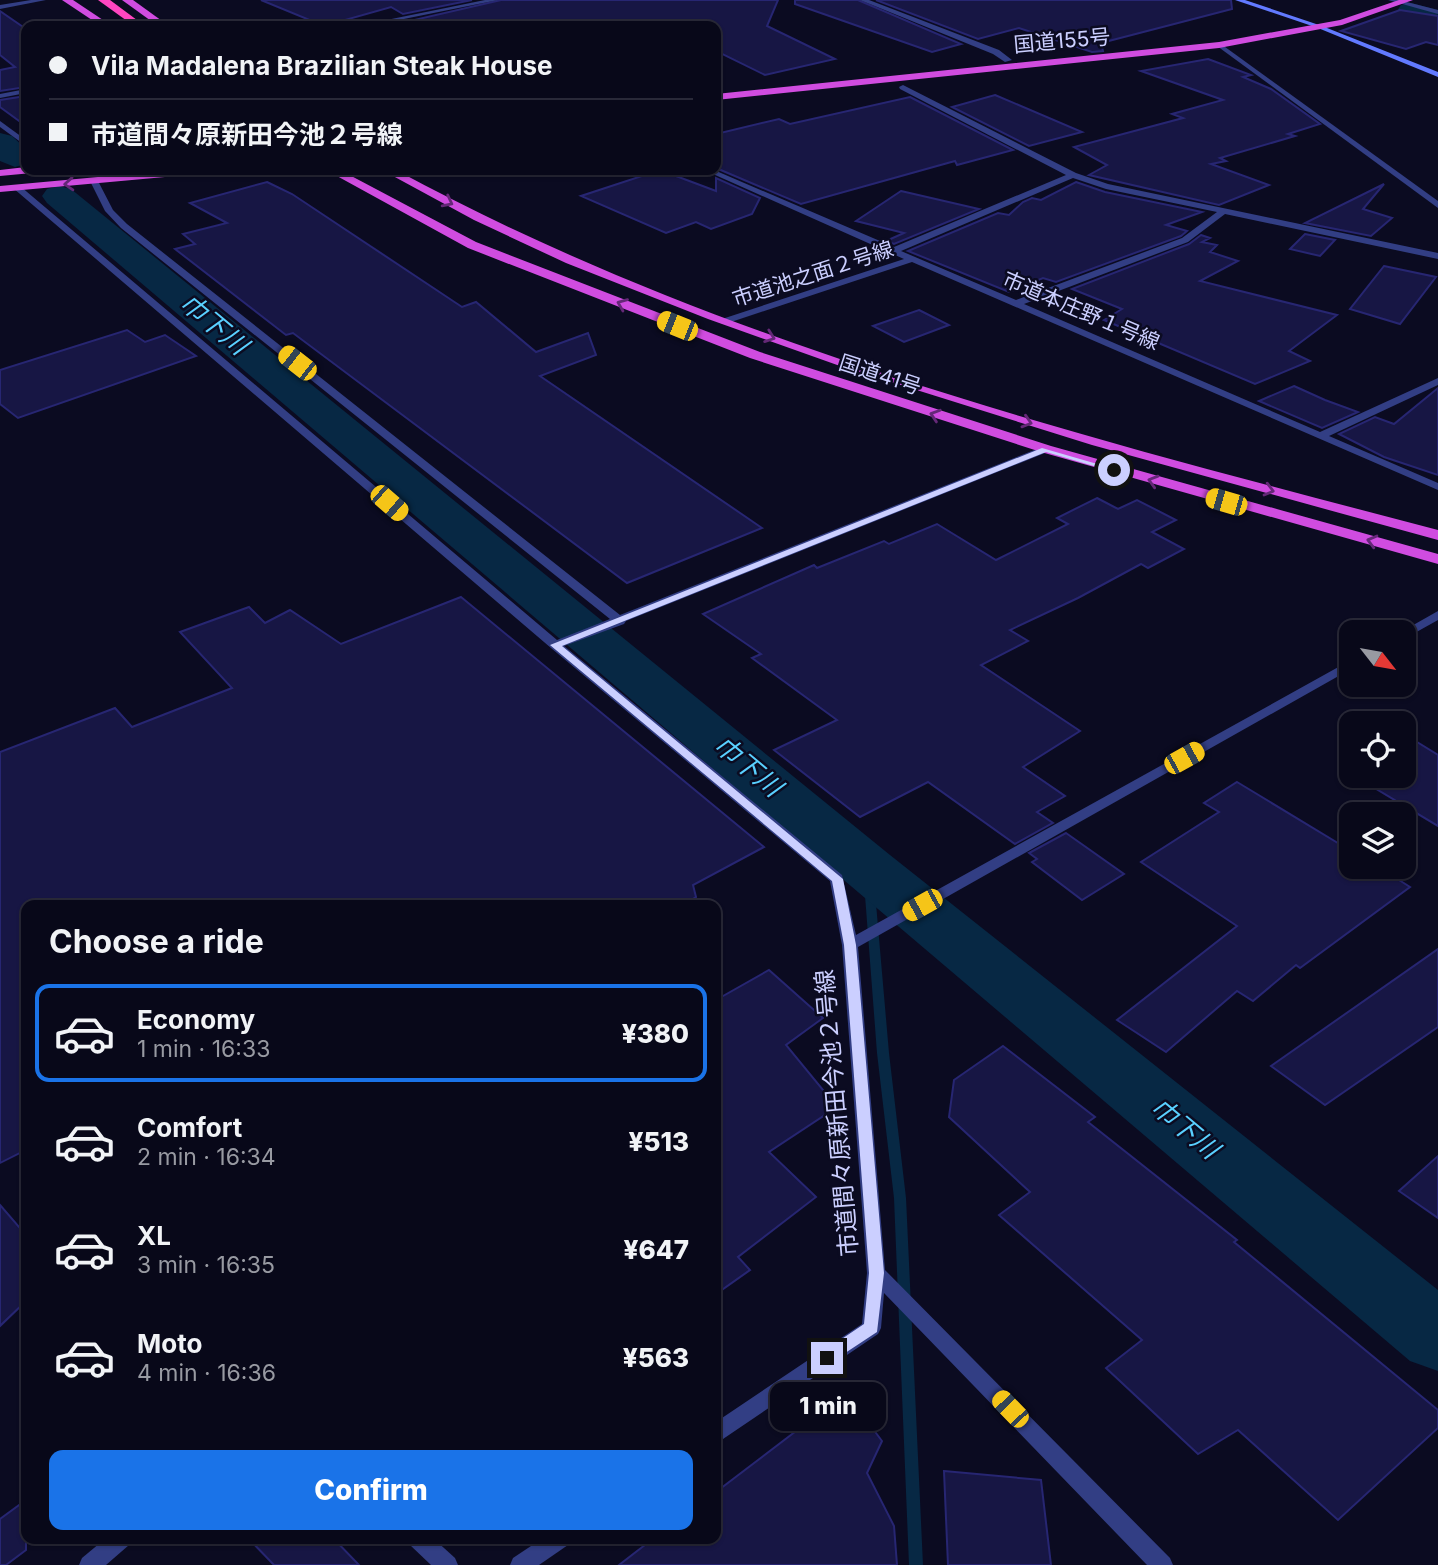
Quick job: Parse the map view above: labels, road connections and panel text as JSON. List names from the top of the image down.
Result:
{
  "streets": {
    "highway": ["国道155号", "国道41号"],
    "street": ["市道池之面２号線", "市道本庄野１号線", "市道間々原新田今池２号線"]
  },
  "crossings": [
    ["市道池之面２号線", "市道本庄野１号線"],
    ["市道池之面２号線", "国道41号"]
  ],
  "water": ["巾下川"],
  "north": "bottom right",
  "page": {
    "banner": ["Vila Madalena Brazilian Steak House", "市道間々原新田今池２号線"],
    "heading": "Choose a ride",
    "list": [
      {
        "name": "Economy",
        "note": "1 min · 16:33",
        "value": "¥380"
      },
      {
        "name": "Comfort",
        "note": "2 min · 16:34",
        "value": "¥513"
      },
      {
        "name": "XL",
        "note": "3 min · 16:35",
        "value": "¥647"
      },
      {
        "name": "Moto",
        "note": "4 min · 16:36",
        "value": "¥563"
      }
    ],
    "bubble": "1 min",
    "buttons": "Confirm"
  }
}
